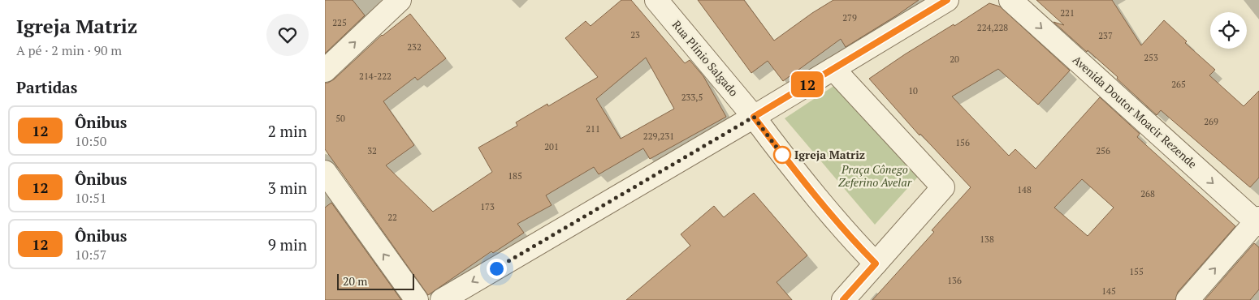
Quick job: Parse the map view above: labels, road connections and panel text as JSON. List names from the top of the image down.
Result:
{
  "streets": {
    "street": ["Rua Plínio Salgado", "Avenida Doutor Moacir Rezende"]
  },
  "one_way": ["Avenida Doutor Moacir Rezende"],
  "parks": ["Praça Cônego Zeferino Avelar"],
  "places": ["Igreja Matriz"],
  "lines": ["bus line 12"],
  "house_numbers": [
    "221",
    "279",
    "225",
    "224,228",
    "23",
    "237",
    "232",
    "253",
    "20",
    "214-222",
    "265",
    "10",
    "233,5",
    "50",
    "269",
    "211",
    "229,231",
    "156",
    "201",
    "32",
    "256",
    "185",
    "148",
    "268",
    "173",
    "22",
    "138",
    "155",
    "136",
    "145"
  ],
  "scale_bar": "20 m",
  "page": {
    "heading": [
      ["Igreja Matriz", "A pé · 2 min · 90 m"],
      "Partidas"
    ],
    "on_map": "12",
    "list": [
      {
        "mark": "12",
        "name": "Ônibus",
        "note": "10:50",
        "value": "2 min"
      },
      {
        "mark": "12",
        "name": "Ônibus",
        "note": "10:51",
        "value": "3 min"
      },
      {
        "mark": "12",
        "name": "Ônibus",
        "note": "10:57",
        "value": "9 min"
      }
    ],
    "scale": "20 m"
  }
}
